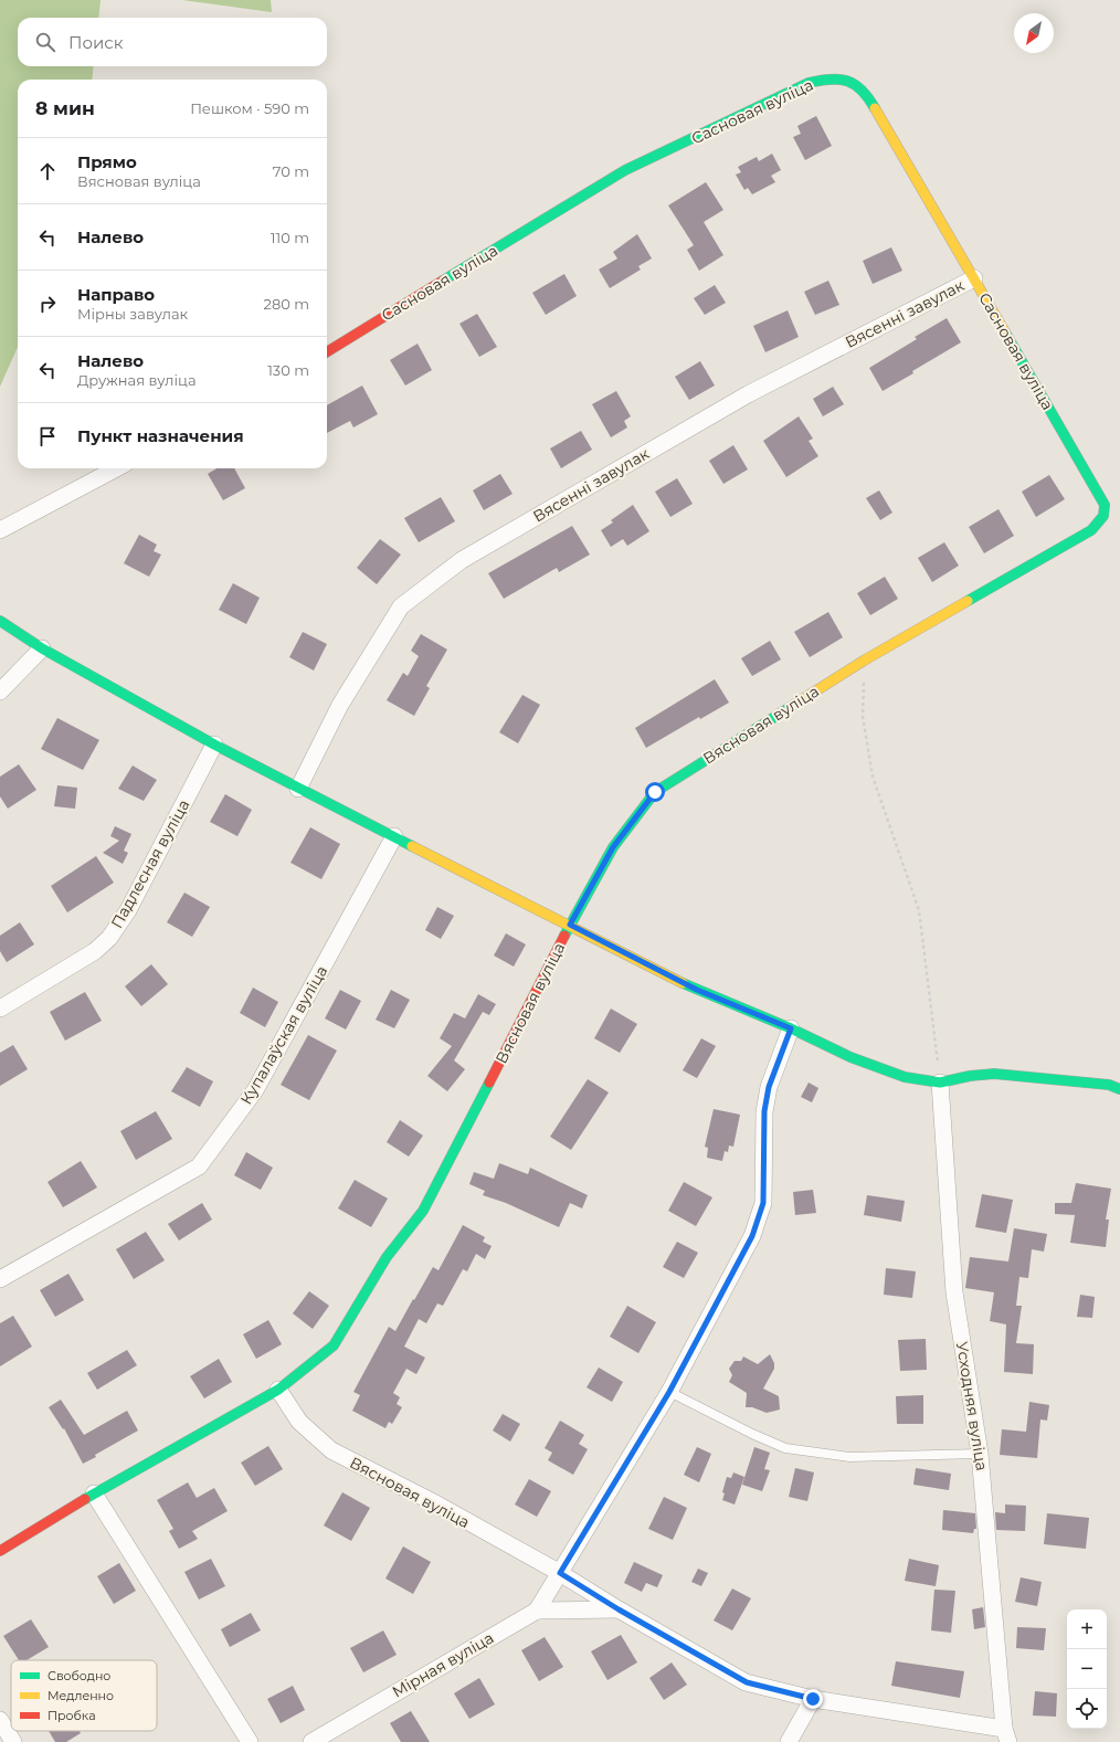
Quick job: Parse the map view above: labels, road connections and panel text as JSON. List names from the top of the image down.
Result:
{
  "streets": {
    "street": [
      "Сасновая вуліца",
      "Вясенні завулак",
      "Вясновая вуліца",
      "Падлесная вуліца",
      "Купалаўская вуліца",
      "Усходняя вуліца",
      "Мірная вуліца"
    ]
  },
  "crossings": [
    ["Сасновая вуліца", "Вясенні завулак"],
    ["Сасновая вуліца", "Вясновая вуліца"],
    ["Вясновая вуліца", "Усходняя вуліца"],
    ["Вясновая вуліца", "Мірная вуліца"]
  ],
  "legend": ["Свободно", "Медленно", "Пробка"],
  "north": "bottom left",
  "page": {
    "search": "Поиск",
    "heading": ["8 мин", "Пешком · 590 m"],
    "list": [
      ["Прямо", "Вясновая вуліца", "70 m"],
      ["Налево", "110 m"],
      ["Направо", "Мірны завулак", "280 m"],
      ["Налево", "Дружная вуліца", "130 m"],
      "Пункт назначения"
    ],
    "map_buttons": ["+", "−"]
  }
}
